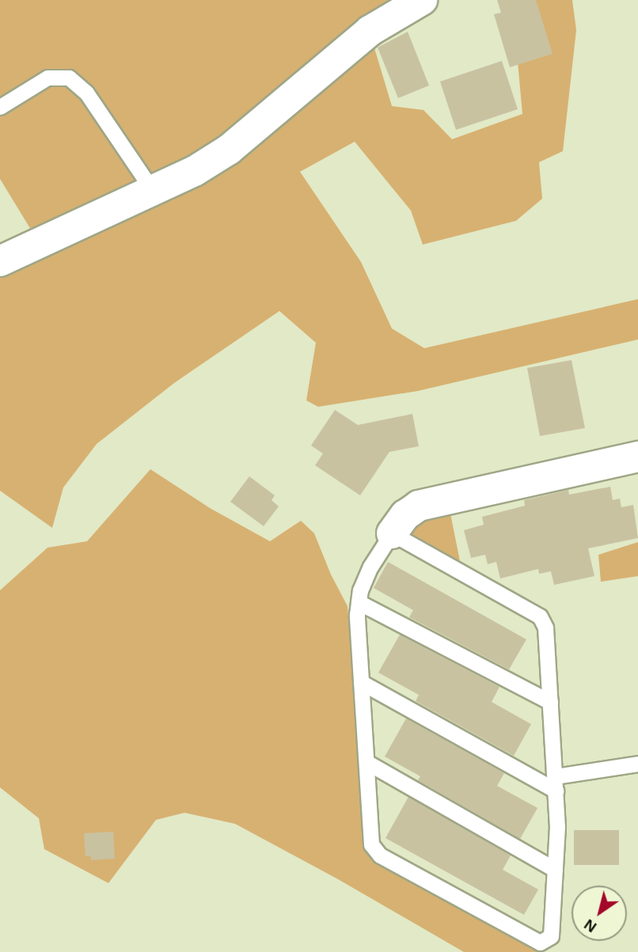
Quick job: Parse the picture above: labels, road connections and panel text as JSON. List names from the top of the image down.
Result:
{
  "north": "bottom left"
}
